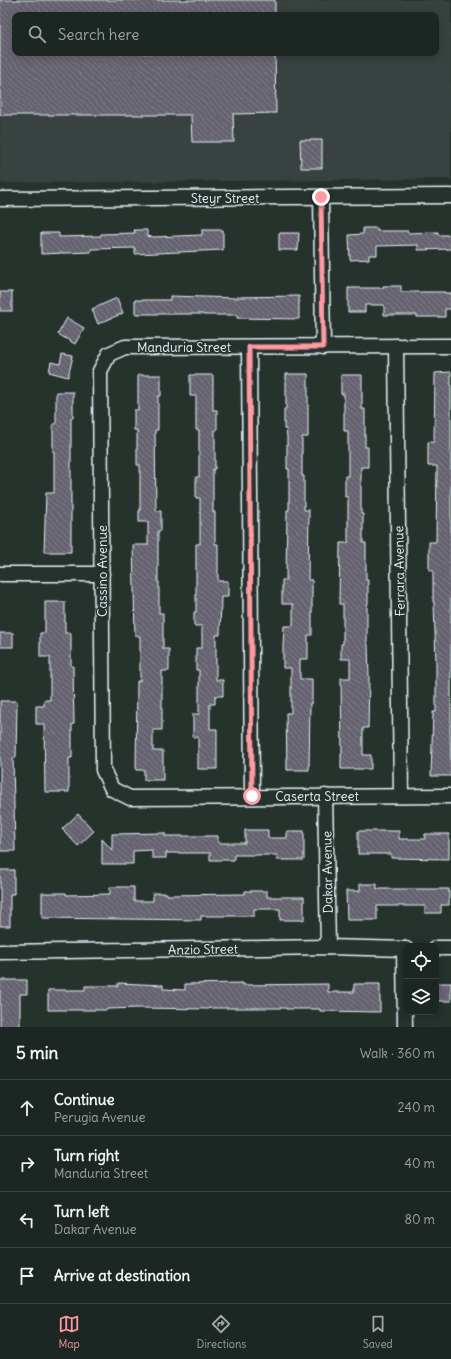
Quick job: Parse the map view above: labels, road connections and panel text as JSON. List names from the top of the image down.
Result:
{
  "streets": {
    "street": [
      "Steyr Street",
      "Manduria Street",
      "Cassino Avenue",
      "Ferrara Avenue",
      "Caserta Street",
      "Dakar Avenue",
      "Anzio Street"
    ]
  },
  "crossings": [
    ["Manduria Street", "Cassino Avenue"],
    ["Manduria Street", "Ferrara Avenue"],
    ["Cassino Avenue", "Caserta Street"],
    ["Ferrara Avenue", "Caserta Street"],
    ["Caserta Street", "Dakar Avenue"],
    ["Dakar Avenue", "Anzio Street"]
  ],
  "page": {
    "search": "Search here",
    "heading": ["5 min", "Walk · 360 m"],
    "list": [
      ["Continue", "Perugia Avenue", "240 m"],
      ["Turn right", "Manduria Street", "40 m"],
      ["Turn left", "Dakar Avenue", "80 m"],
      "Arrive at destination"
    ],
    "nav": ["Map", "Directions", "Saved"]
  }
}
